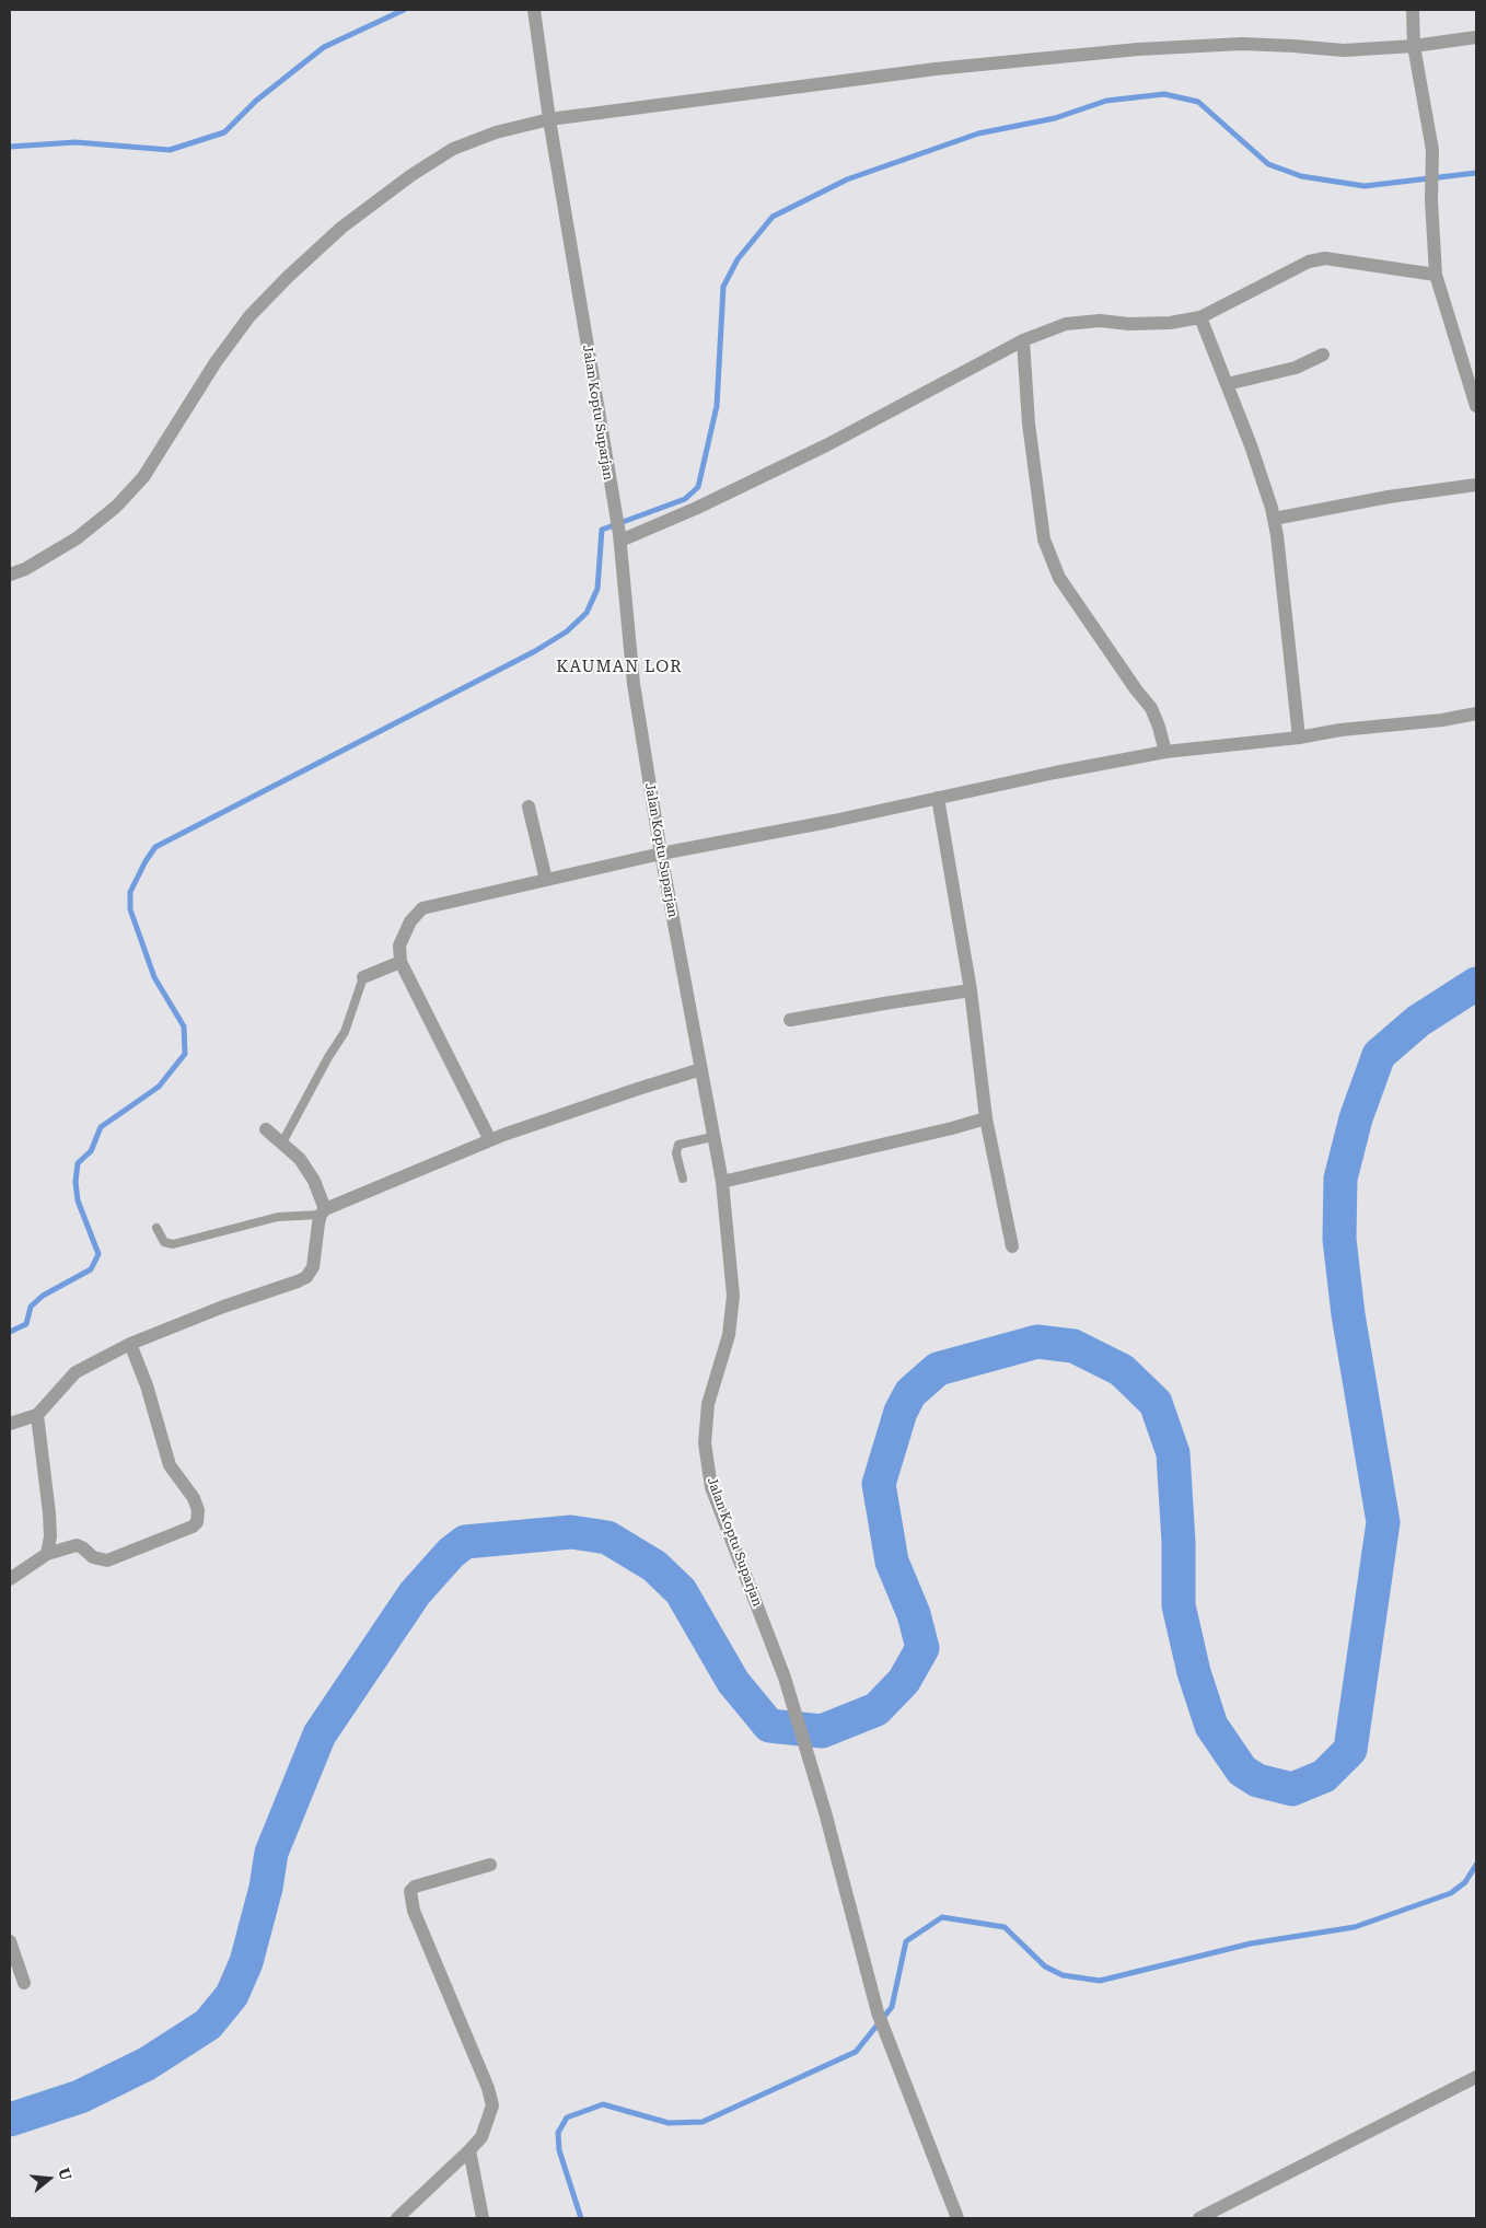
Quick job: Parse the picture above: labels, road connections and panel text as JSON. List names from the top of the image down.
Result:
{
  "streets": {
    "street": ["Jalan Koptu Suparjan"]
  },
  "districts": ["KAUMAN LOR"],
  "north": "right"
}
